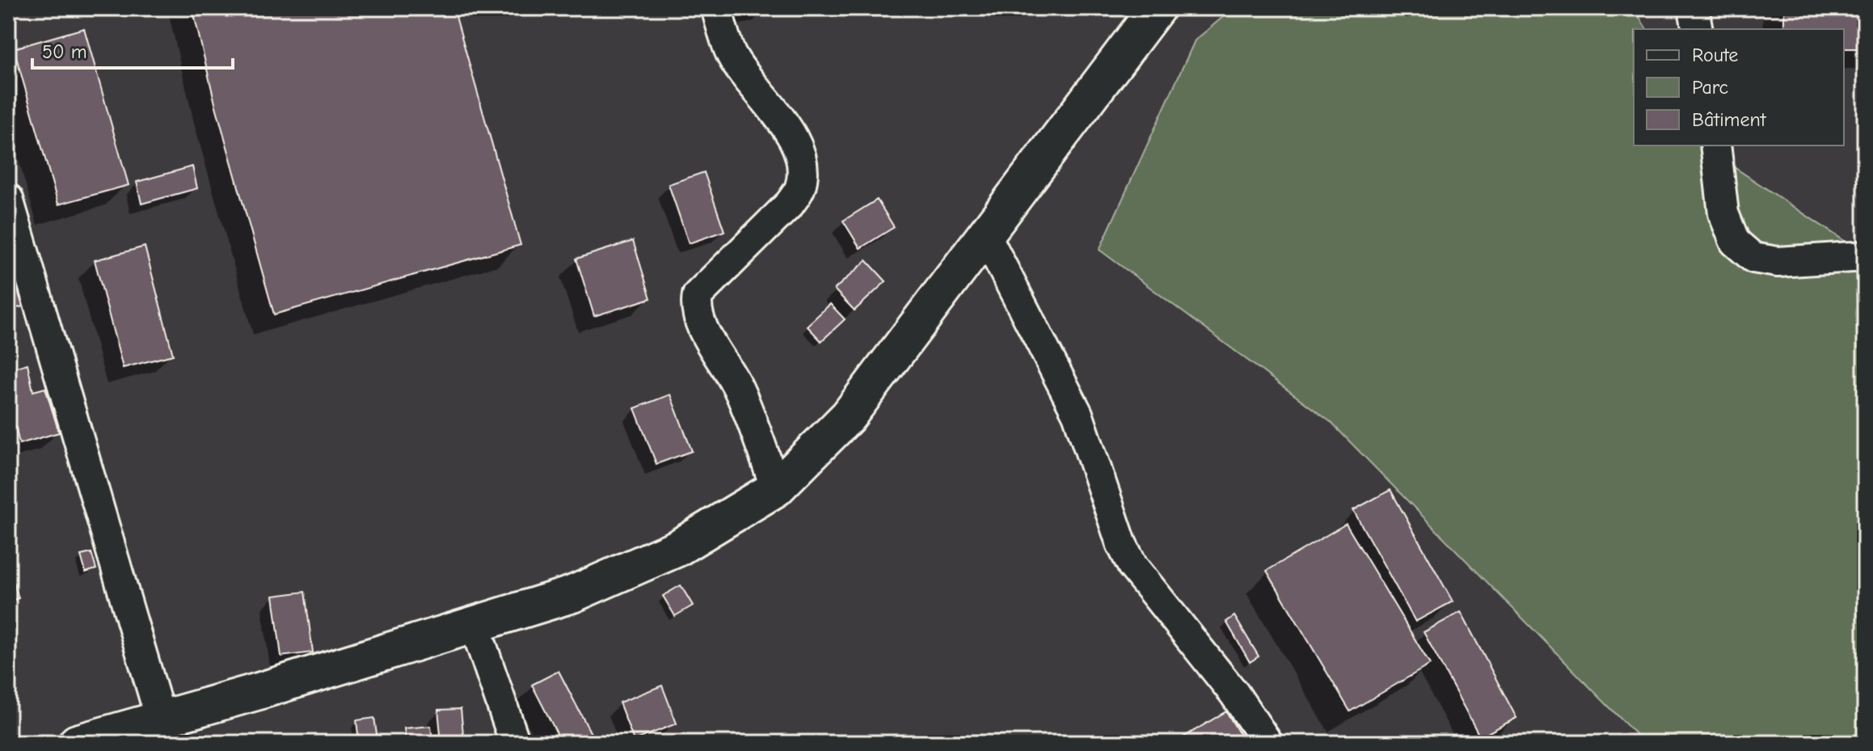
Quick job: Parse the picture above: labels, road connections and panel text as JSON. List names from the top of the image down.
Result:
{
  "legend": ["Route", "Parc", "Bâtiment"],
  "scale_bar": "50 m"
}
